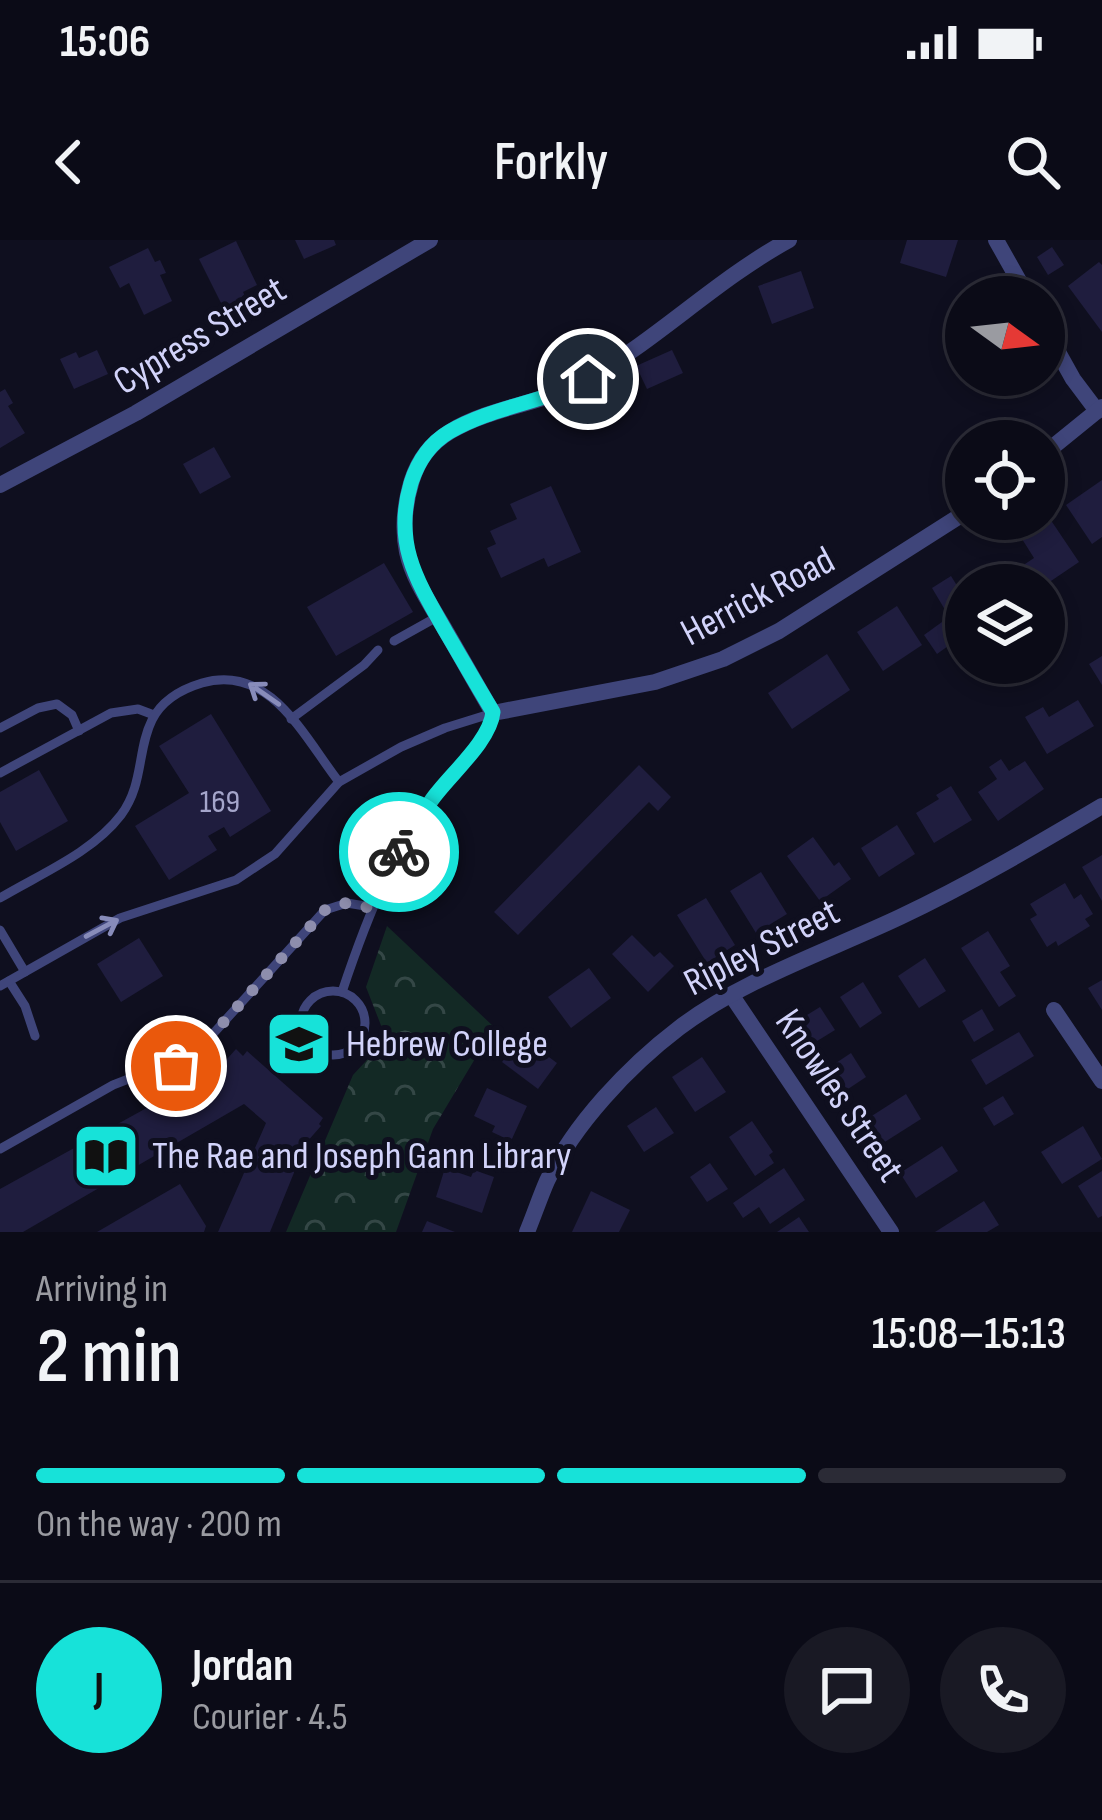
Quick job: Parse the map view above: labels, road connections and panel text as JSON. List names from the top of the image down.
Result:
{
  "streets": {
    "street": [
      "Cypress Street",
      "Herrick Road",
      "Ripley Street",
      "Knowles Street"
    ]
  },
  "crossings": [
    ["Ripley Street", "Knowles Street"]
  ],
  "places": {
    "school or university": ["Hebrew College"],
    "library": ["The Rae and Joseph Gann Library"]
  },
  "house_numbers": ["169"],
  "north": "right",
  "page": {
    "status": "15:06",
    "header": "Forkly",
    "heading": ["2 min", "Arriving in", "15:08–15:13"],
    "panel": ["Jordan", "Courier · 4.5"],
    "bar": "On the way · 200 m",
    "round": "J"
  }
}
